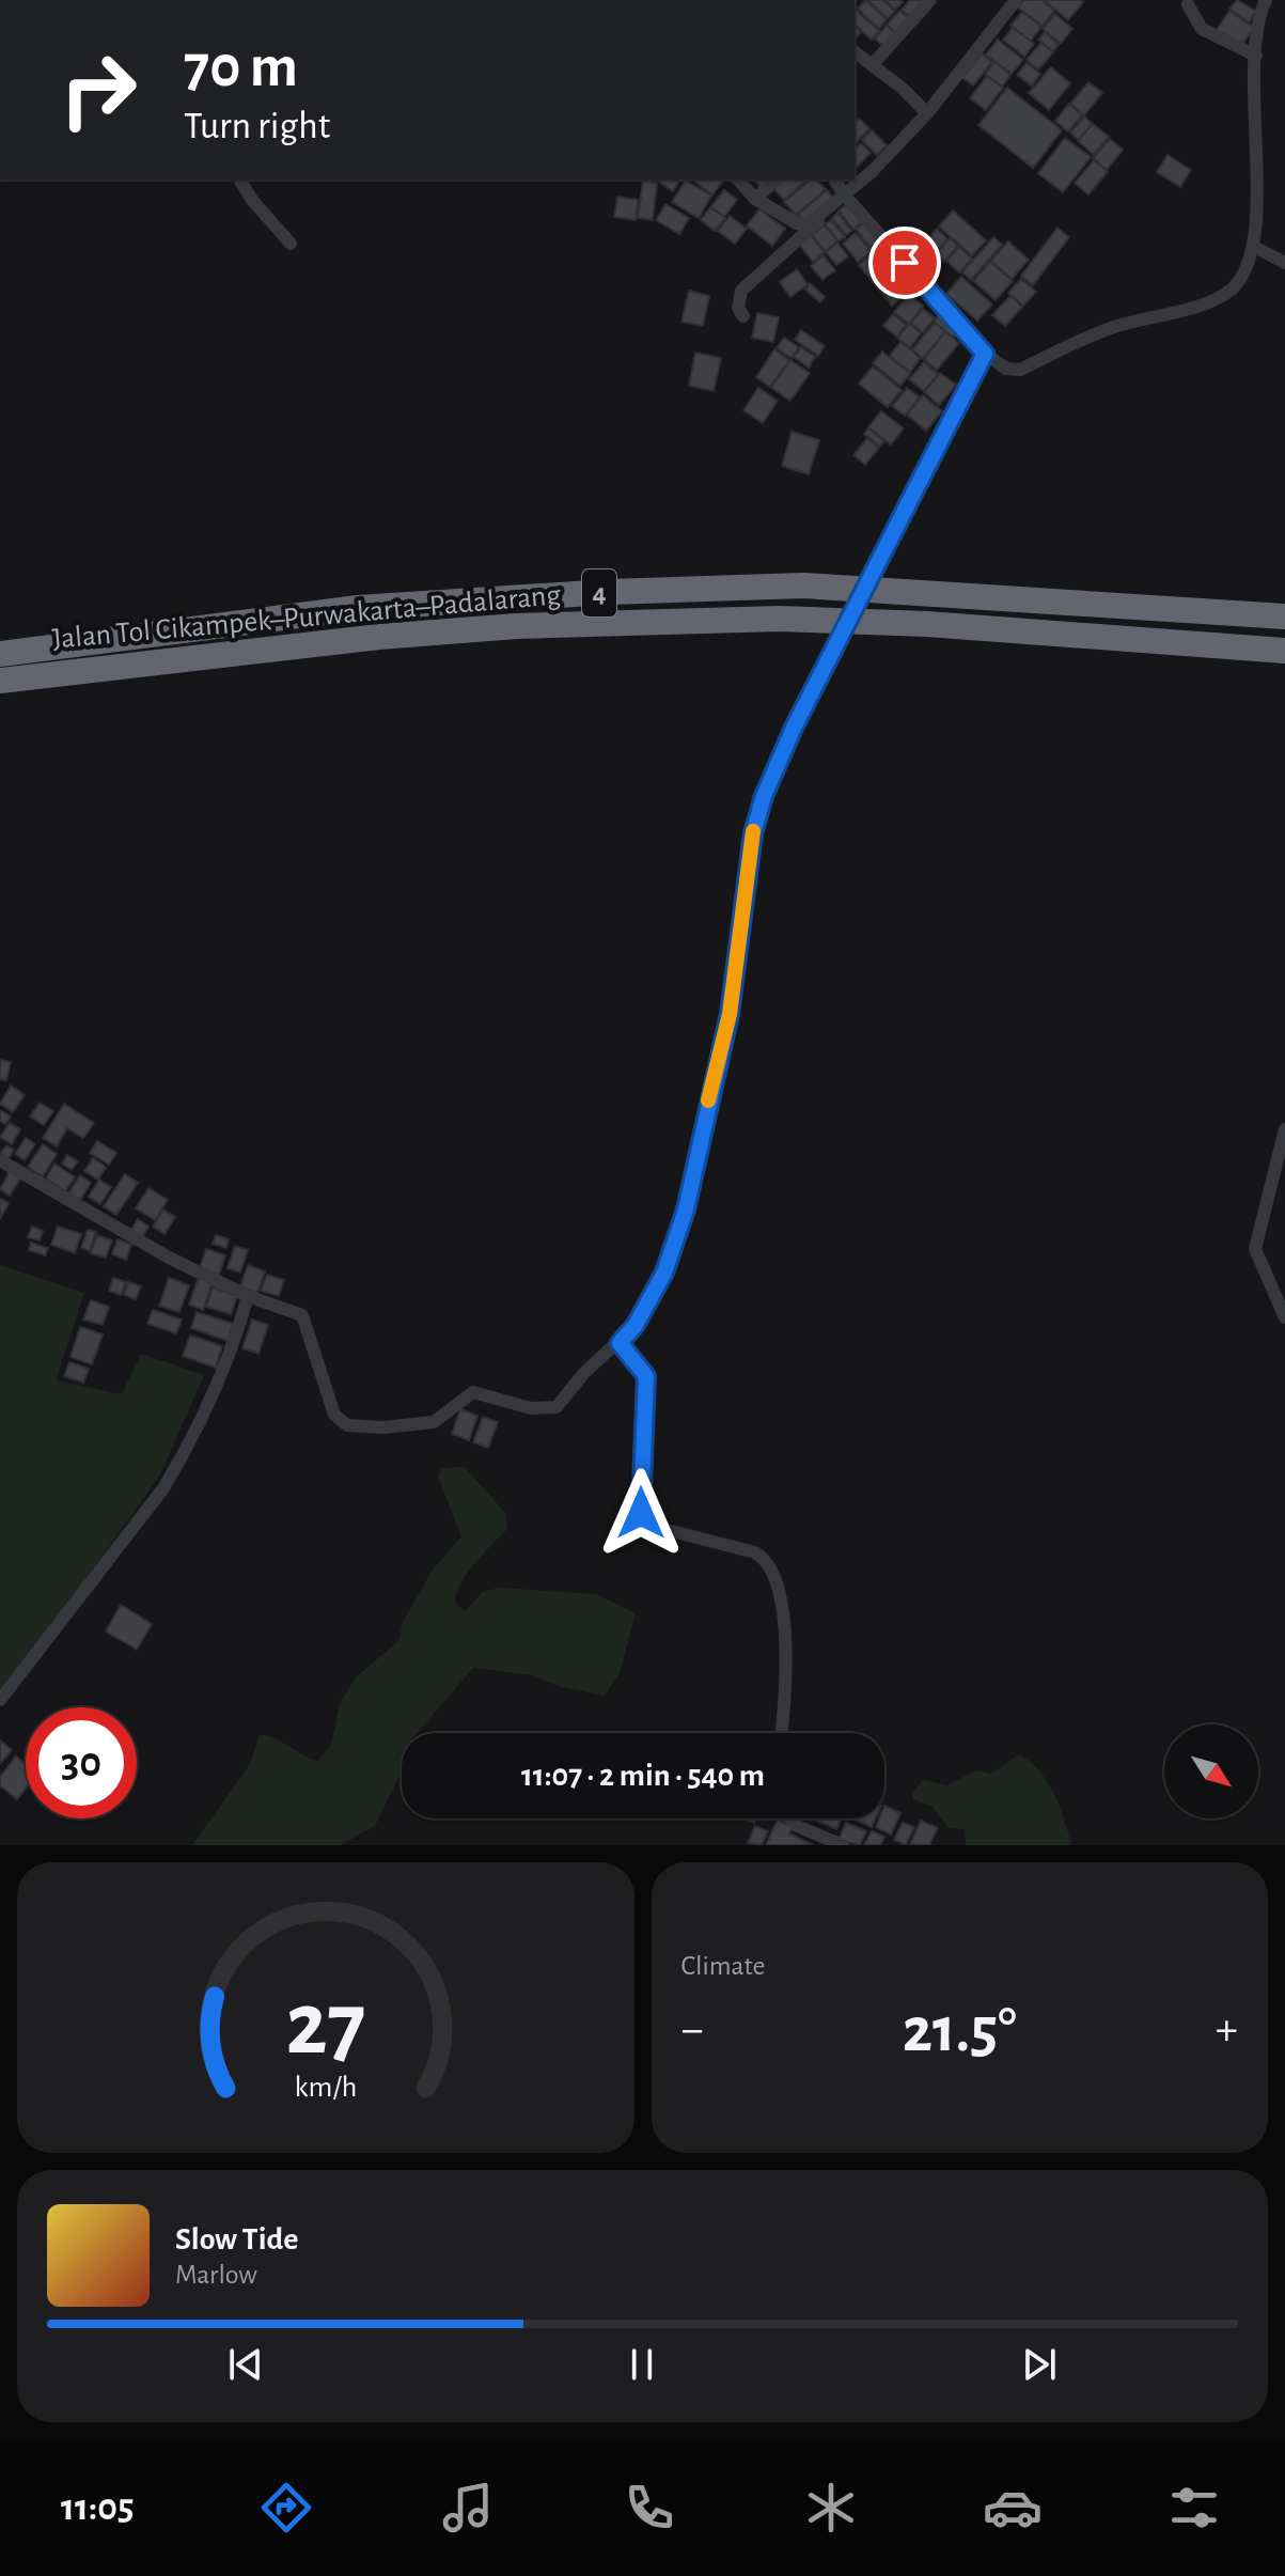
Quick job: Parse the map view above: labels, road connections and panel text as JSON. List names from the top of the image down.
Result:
{
  "streets": {
    "highway": ["4", "Jalan Tol Cikampek–Purwakarta–Padalarang"]
  },
  "north": "bottom right",
  "page": {
    "turn": ["70 m", "Turn right"],
    "limit": "30",
    "trip": "11:07 · 2 min · 540 m",
    "tile": "Climate",
    "heat": ["−", "21.5°", "+"],
    "song": ["Slow Tide", "Marlow"],
    "tabs": "11:05",
    "gauge": ["27", "km/h"]
  }
}
